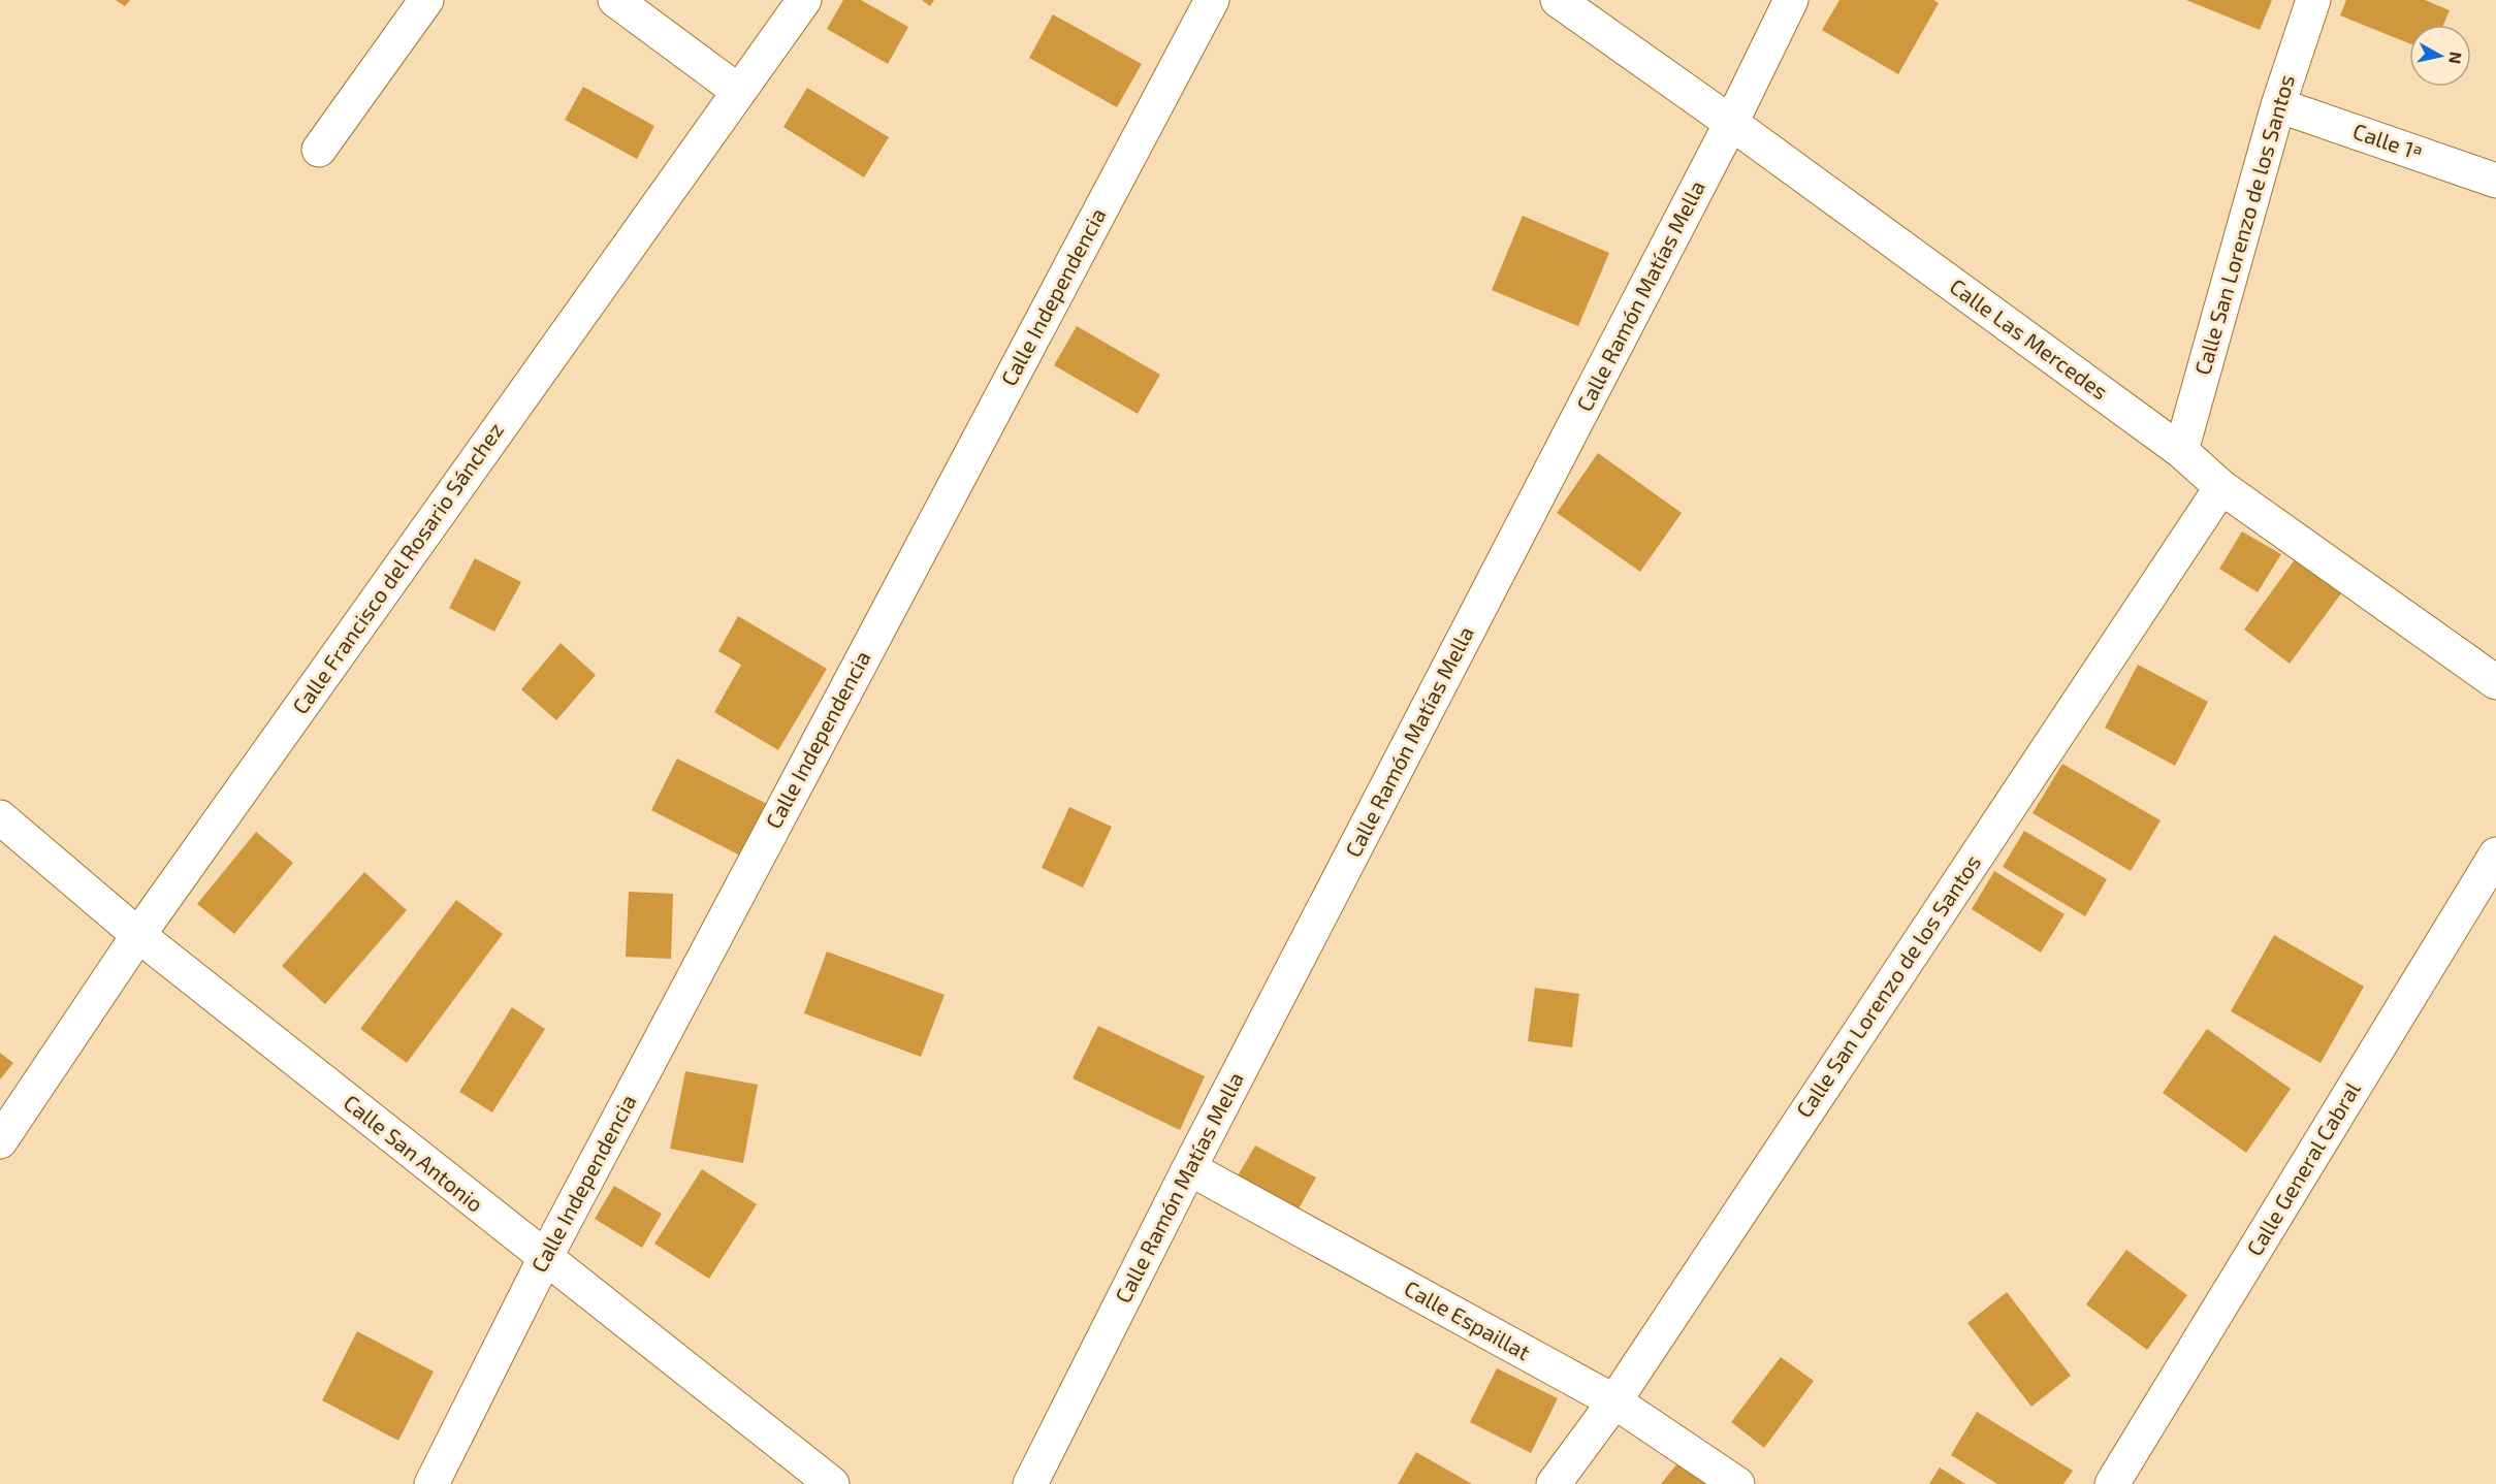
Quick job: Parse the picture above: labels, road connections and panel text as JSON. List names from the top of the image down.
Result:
{
  "streets": {
    "street": [
      "Calle 1ª",
      "Calle San Lorenzo de los Santos",
      "Calle Ramón Matías Mella",
      "Calle Independencia",
      "Calle Las Mercedes",
      "Calle Francisco del Rosario Sánchez",
      "Calle San Antonio",
      "Calle General Cabral",
      "Calle Espaillat"
    ]
  },
  "crossings": [
    ["Calle 1ª", "Calle San Lorenzo de los Santos"],
    ["Calle San Lorenzo de los Santos", "Calle Las Mercedes"],
    ["Calle San Lorenzo de los Santos", "Calle Espaillat"],
    ["Calle Ramón Matías Mella", "Calle Las Mercedes"],
    ["Calle Ramón Matías Mella", "Calle Espaillat"],
    ["Calle Independencia", "Calle San Antonio"],
    ["Calle Francisco del Rosario Sánchez", "Calle San Antonio"]
  ],
  "north": "right"
}
